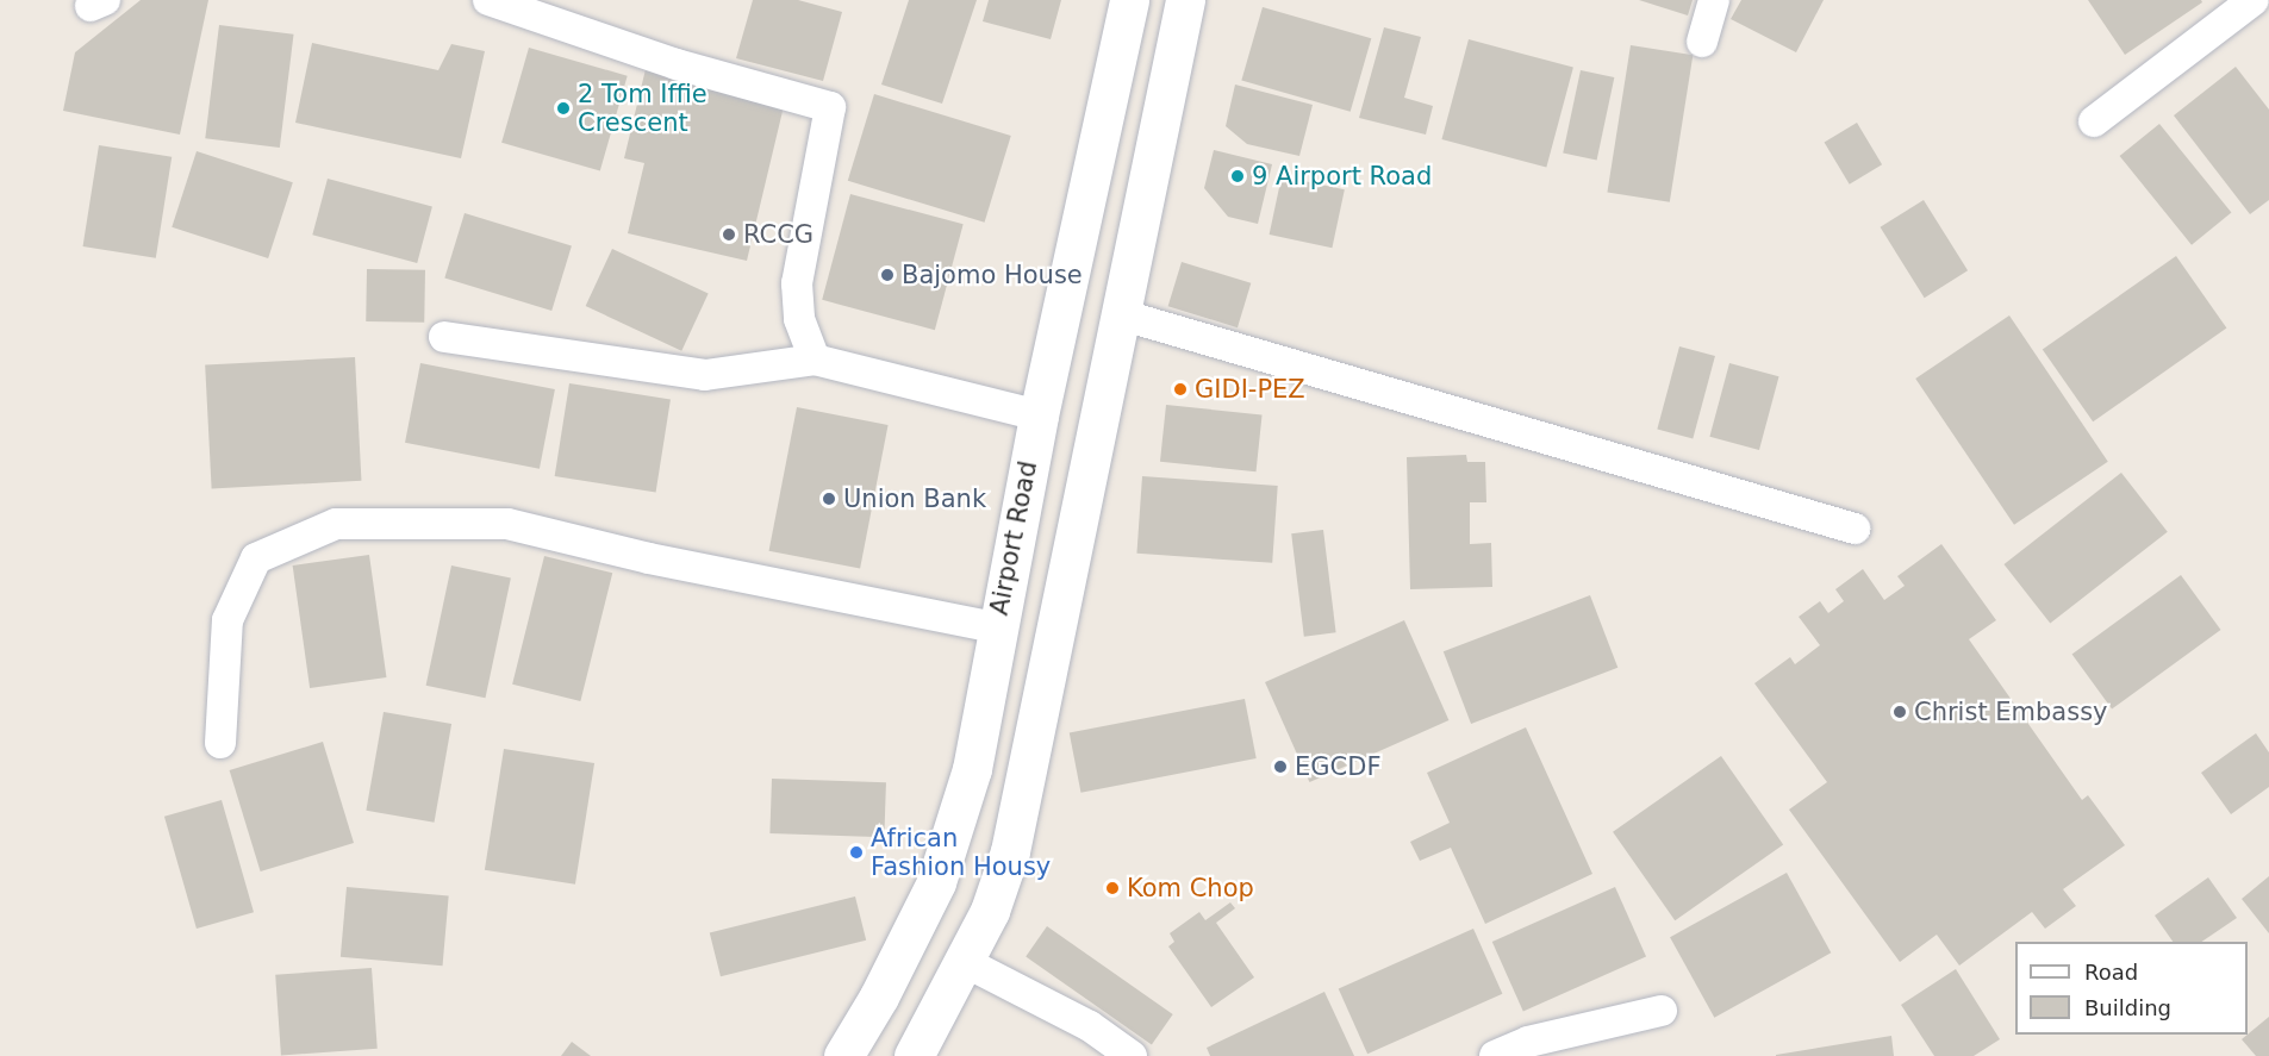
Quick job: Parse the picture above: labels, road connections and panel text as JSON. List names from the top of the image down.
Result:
{
  "streets": {
    "main road": ["Airport Road"]
  },
  "places": [
    "2 Tom Iffie Crescent",
    "9 Airport Road",
    "RCCG",
    "Bajomo House",
    "GIDI-PEZ",
    "Union Bank",
    "Christ Embassy",
    "EGCDF",
    "African Fashion Housy",
    "Kom Chop"
  ],
  "legend": ["Road", "Building"]
}
